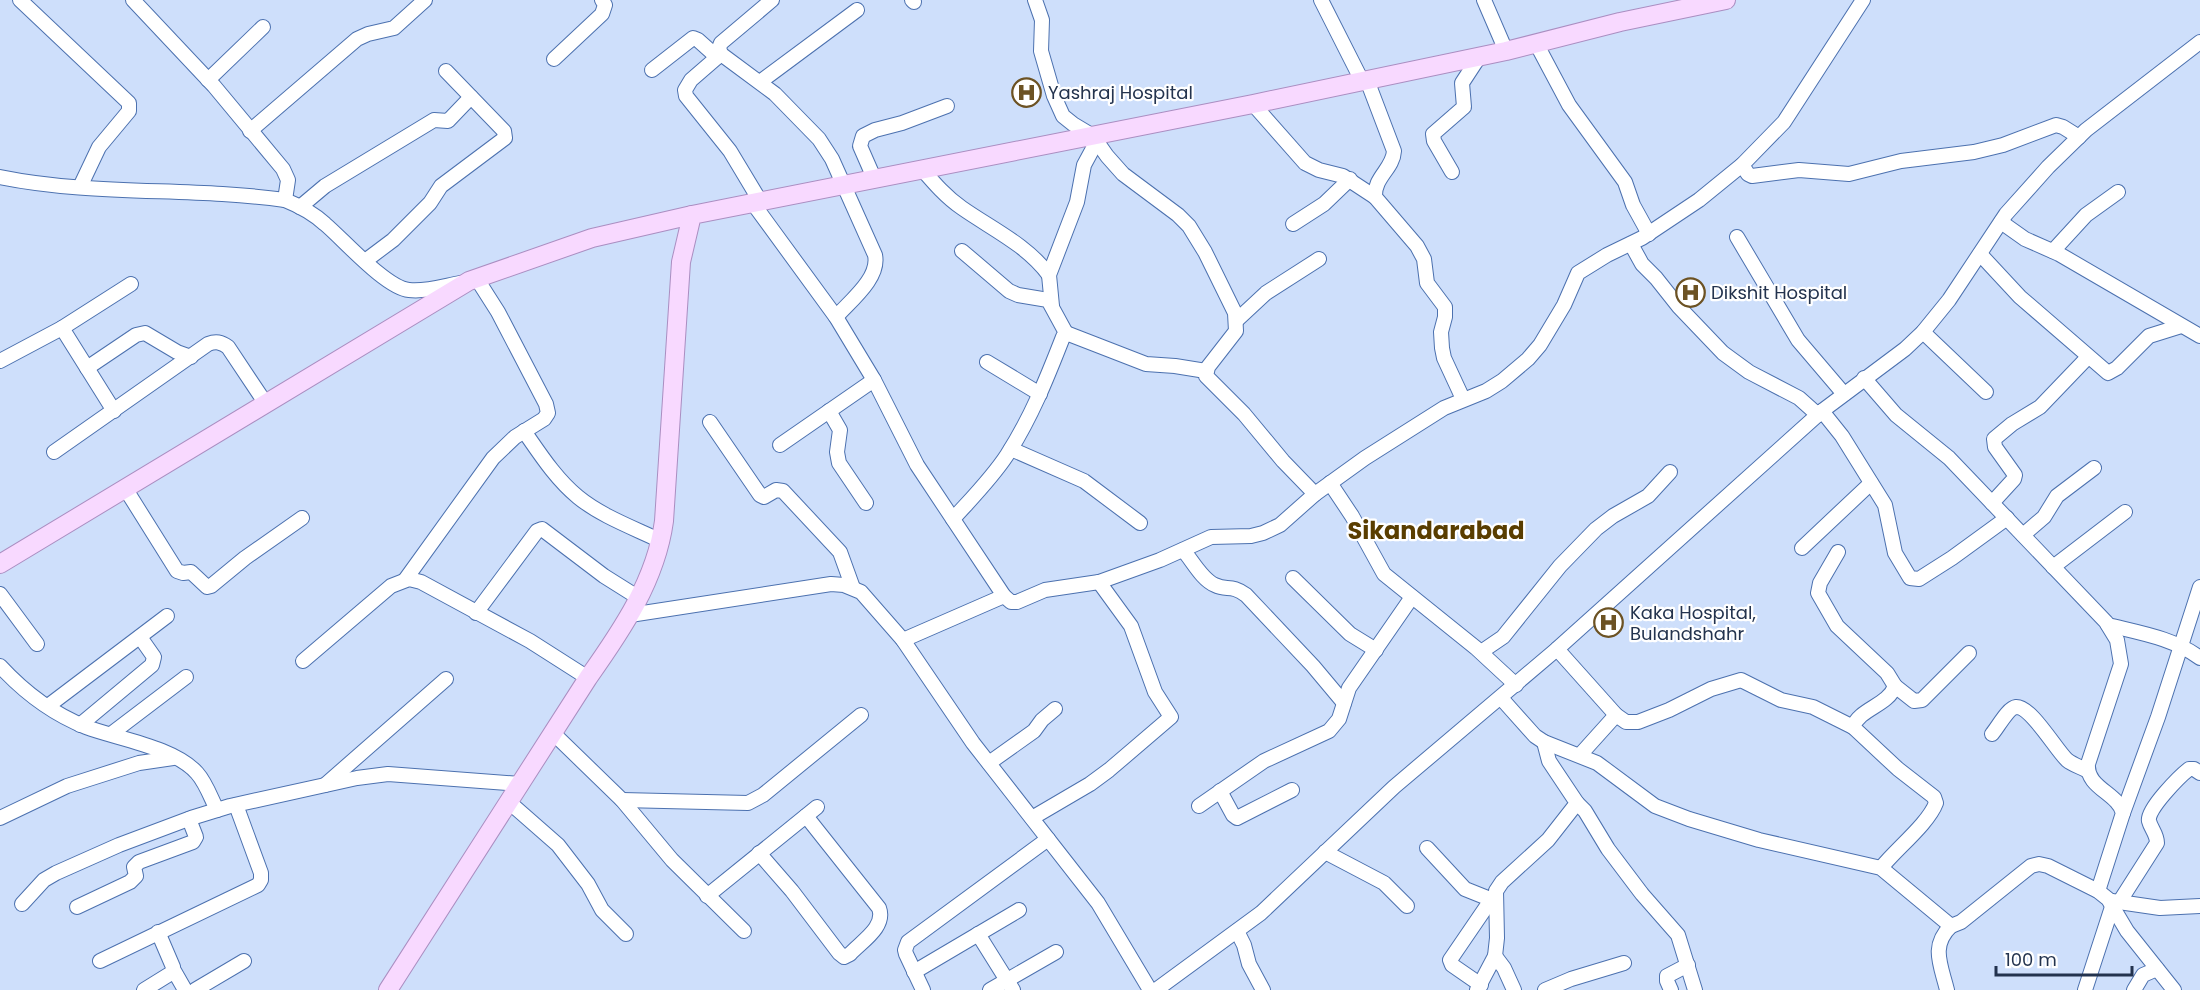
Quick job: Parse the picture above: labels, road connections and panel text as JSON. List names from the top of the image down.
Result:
{
  "districts": ["Sikandarabad"],
  "places": {
    "hospital": ["Yashraj Hospital", "Dikshit Hospital", "Kaka Hospital, Bulandshahr"]
  },
  "scale_bar": "100 m"
}
